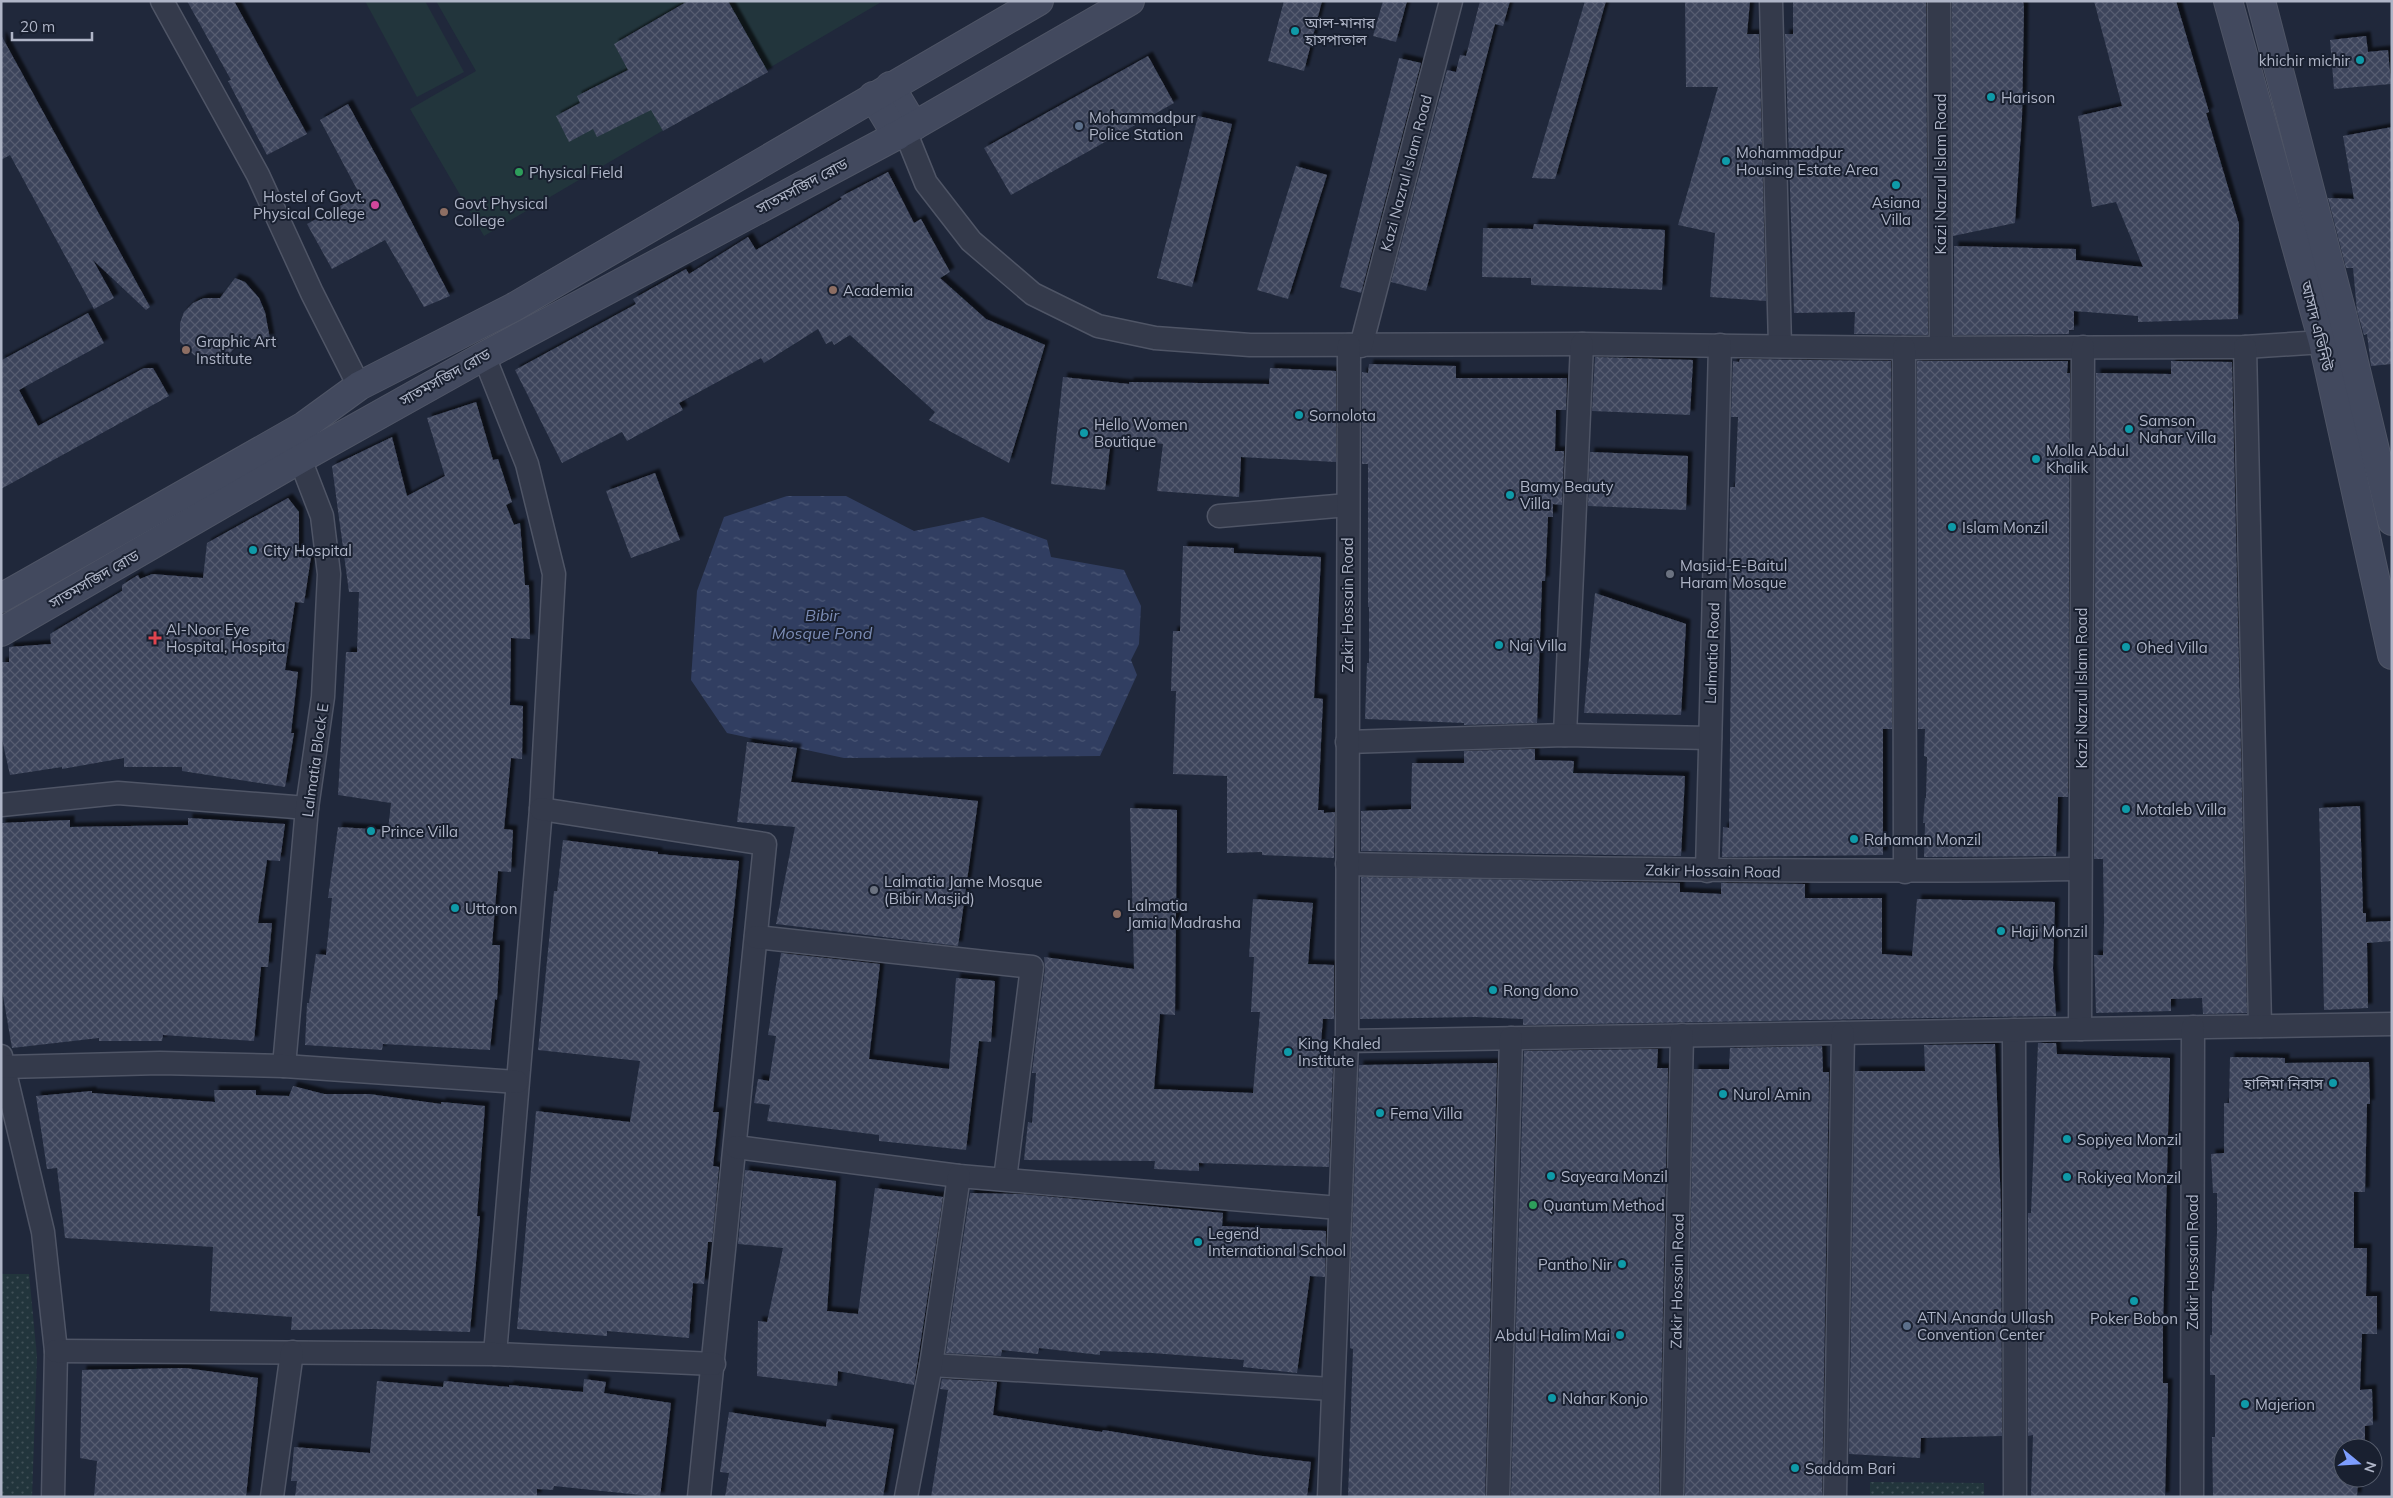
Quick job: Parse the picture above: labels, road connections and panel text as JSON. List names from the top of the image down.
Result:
{
  "streets": {
    "main road": ["সাতমসজিদ রোড", "আসাদ এভিনিউ"],
    "street": [
      "Kazi Nazrul Islam Road",
      "Zakir Hossain Road",
      "Lalmatia Road",
      "Lalmatia Block E"
    ]
  },
  "crossings": [
    ["Kazi Nazrul Islam Road", "Zakir Hossain Road"],
    ["সাতমসজিদ রোড", "Lalmatia Block E"],
    ["Zakir Hossain Road", "Lalmatia Road"]
  ],
  "water": ["Bibir Mosque Pond"],
  "places": {
    "other": [
      "আল-মানার হাসপাতাল",
      "khichir michir",
      "Harison",
      "Mohammadpur Police Station",
      "Mohammadpur Housing Estate Area",
      "Physical Field",
      "Asiana Villa",
      "Hostel of Govt. Physical College",
      "Govt Physical College",
      "Academia",
      "Graphic Art Institute",
      "Sornolota",
      "Samson Nahar Villa",
      "Hello Women Boutique",
      "Molla Abdul Khalik",
      "Bamy Beauty Villa",
      "Islam Monzil",
      "City Hospital",
      "Masjid-E-Baitul Haram Mosque",
      "Naj Villa",
      "Ohed Villa",
      "Motaleb Villa",
      "Prince Villa",
      "Rahaman Monzil",
      "Lalmatia Jame Mosque (Bibir Masjid)",
      "Uttoron",
      "Lalmatia Jamia Madrasha",
      "Haji Monzil",
      "Rong dono",
      "King Khaled Institute",
      "হালিমা নিবাস",
      "Nurol Amin",
      "Fema Villa",
      "Sopiyea Monzil",
      "Sayeara Monzil",
      "Rokiyea Monzil",
      "Quantum Method",
      "Legend International School",
      "Pantho Nir",
      "Poker Bobon",
      "ATN Ananda Ullash Convention Center",
      "Abdul Halim Mai",
      "Nahar Konjo",
      "Majerion",
      "Saddam Bari"
    ],
    "health": ["Al-Noor Eye Hospital, Hospita"]
  },
  "scale_bar": "20 m",
  "north": "right"
}
